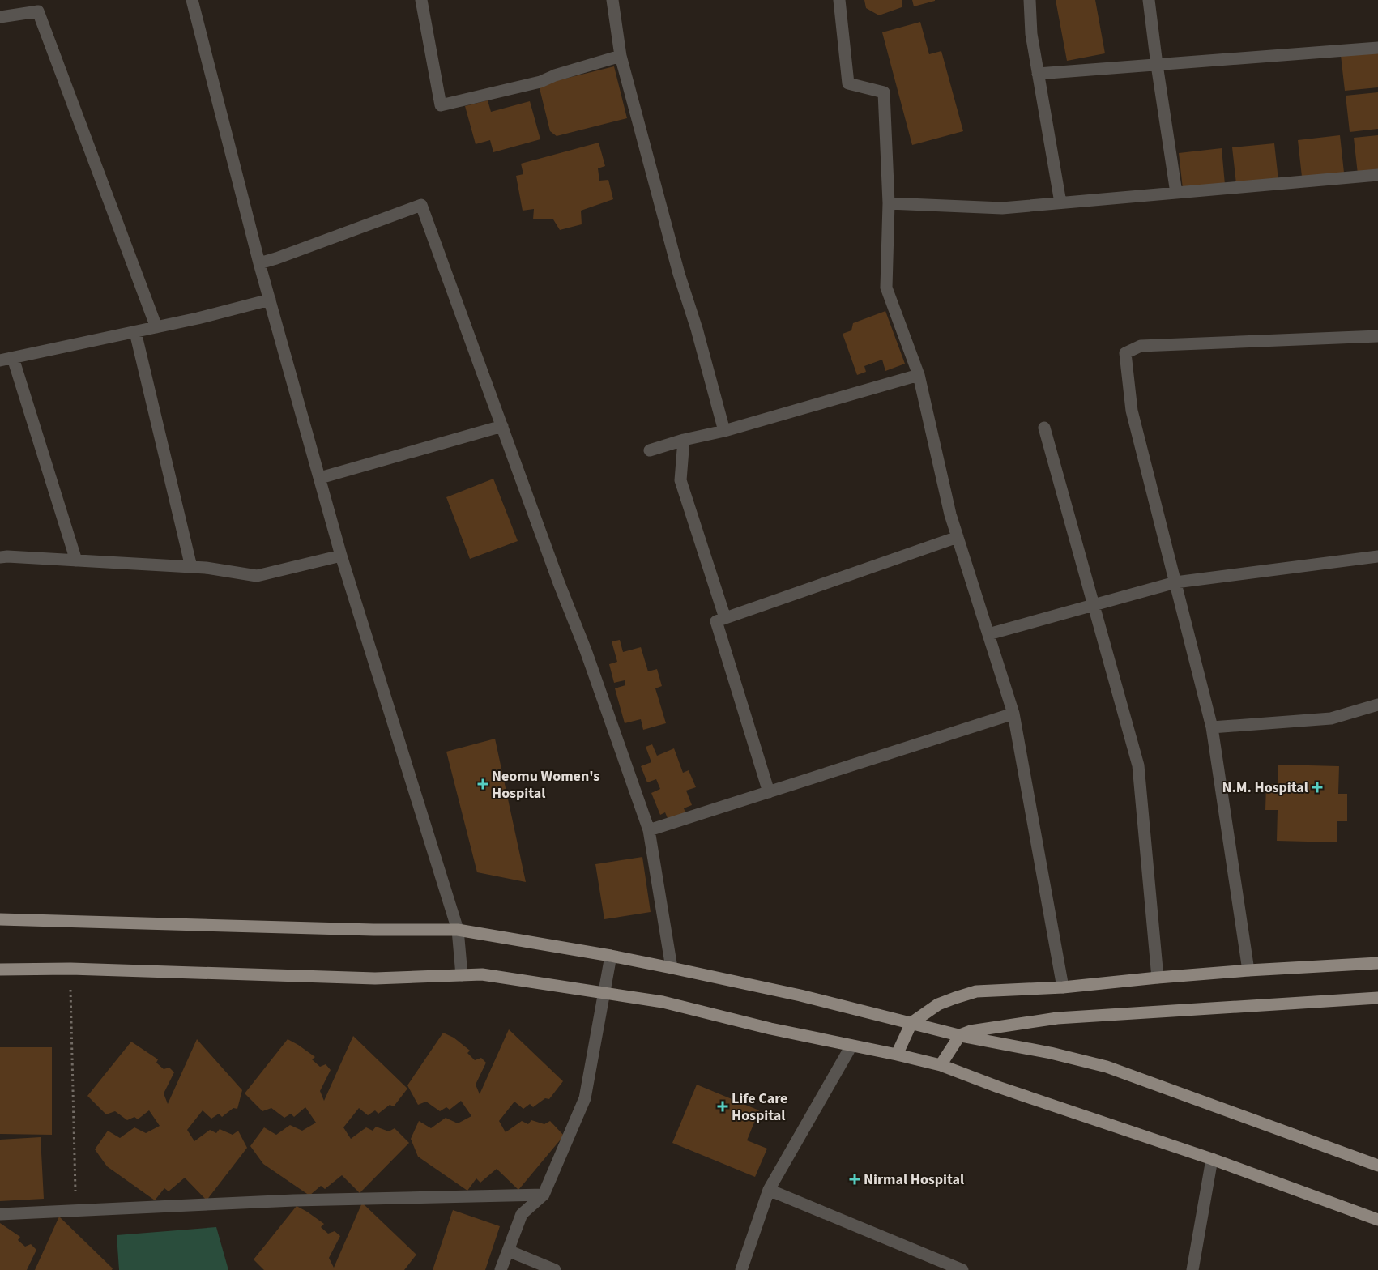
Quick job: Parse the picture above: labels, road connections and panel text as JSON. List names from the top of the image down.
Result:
{
  "places": {
    "health": [
      "Neomu Women's Hospital",
      "N.M. Hospital",
      "Life Care Hospital",
      "Nirmal Hospital"
    ]
  }
}
